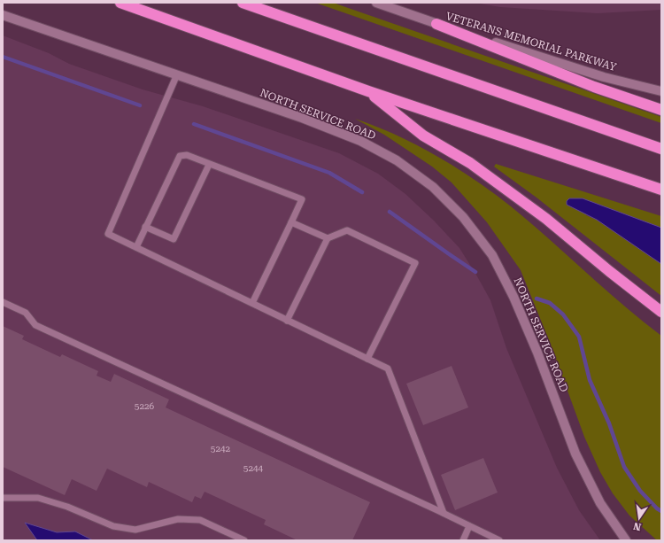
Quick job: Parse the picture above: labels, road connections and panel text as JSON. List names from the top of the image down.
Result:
{
  "streets": {
    "street": ["VETERANS MEMORIAL PARKWAY", "NORTH SERVICE ROAD"]
  },
  "house_numbers": ["5226", "5242", "5244"],
  "north": "bottom"
}
